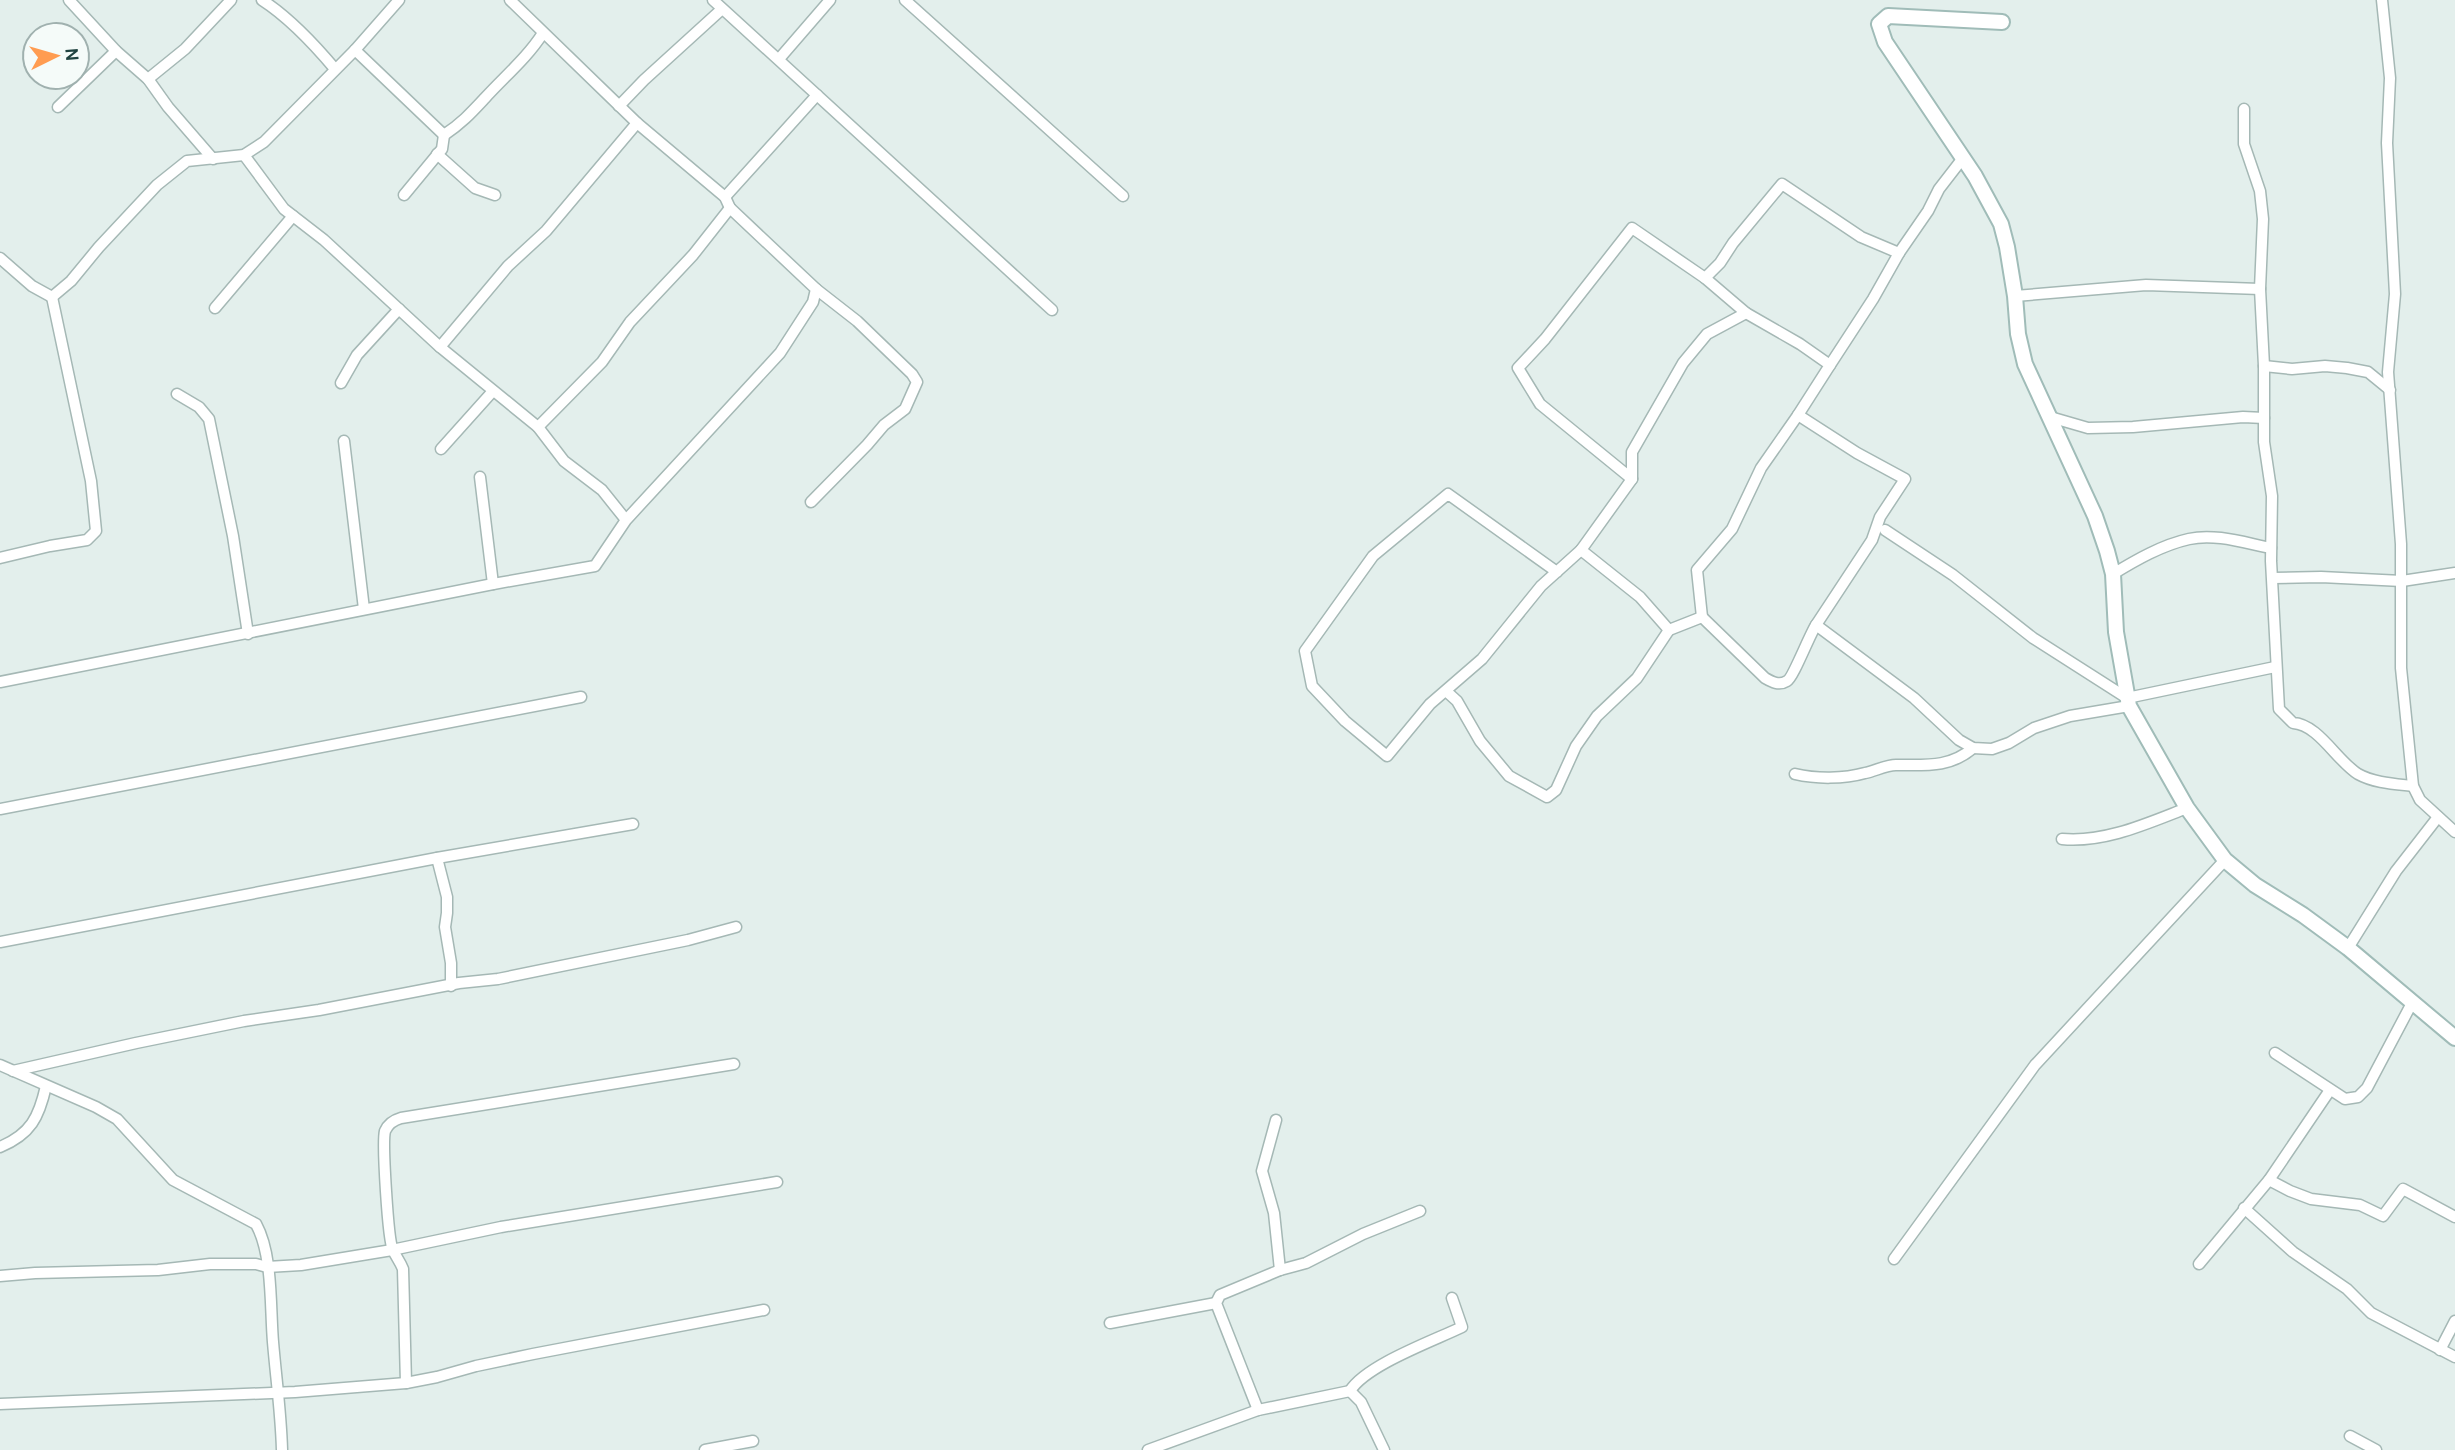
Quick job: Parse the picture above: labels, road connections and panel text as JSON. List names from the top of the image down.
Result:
{
  "north": "right"
}
